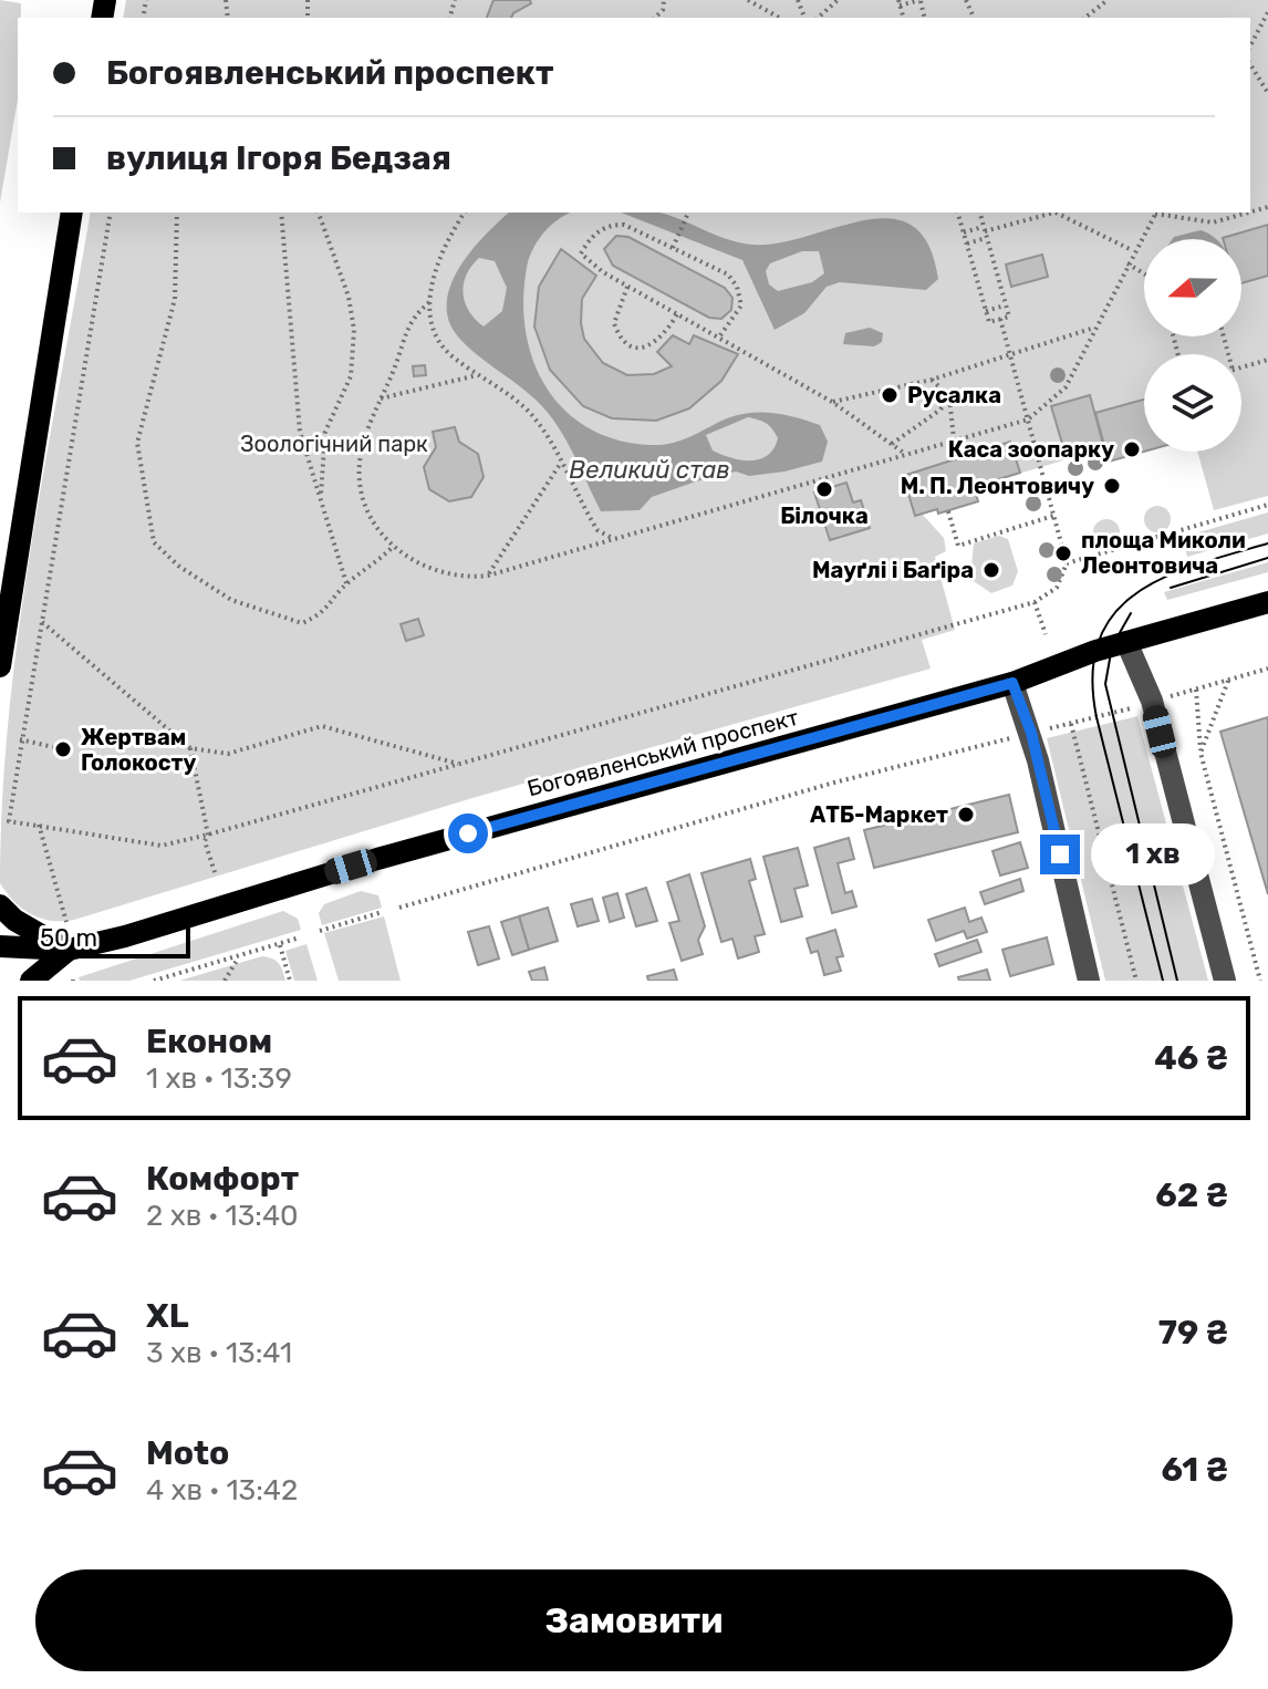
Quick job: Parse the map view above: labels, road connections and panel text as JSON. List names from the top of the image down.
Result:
{
  "streets": {
    "main road": ["Богоявленський проспект"]
  },
  "water": ["Великий став"],
  "parks": ["Зоологічний парк"],
  "places": [
    "Русалка",
    "Каса зоопарку",
    "М. П. Леонтовичу",
    "Білочка",
    "площа Миколи Леонтовича",
    "Мауґлі і Баґіра",
    "Жертвам Голокосту",
    "АТБ-Маркет"
  ],
  "scale_bar": "50 m",
  "north": "left",
  "page": {
    "banner": ["Богоявленський проспект", "вулиця Ігоря Бедзая"],
    "bubble": "1 хв",
    "scale": "50 m",
    "list": [
      {
        "name": "Економ",
        "note": "1 хв · 13:39",
        "value": "46 ₴"
      },
      {
        "name": "Комфорт",
        "note": "2 хв · 13:40",
        "value": "62 ₴"
      },
      {
        "name": "XL",
        "note": "3 хв · 13:41",
        "value": "79 ₴"
      },
      {
        "name": "Moto",
        "note": "4 хв · 13:42",
        "value": "61 ₴"
      }
    ],
    "buttons": "Замовити"
  }
}
